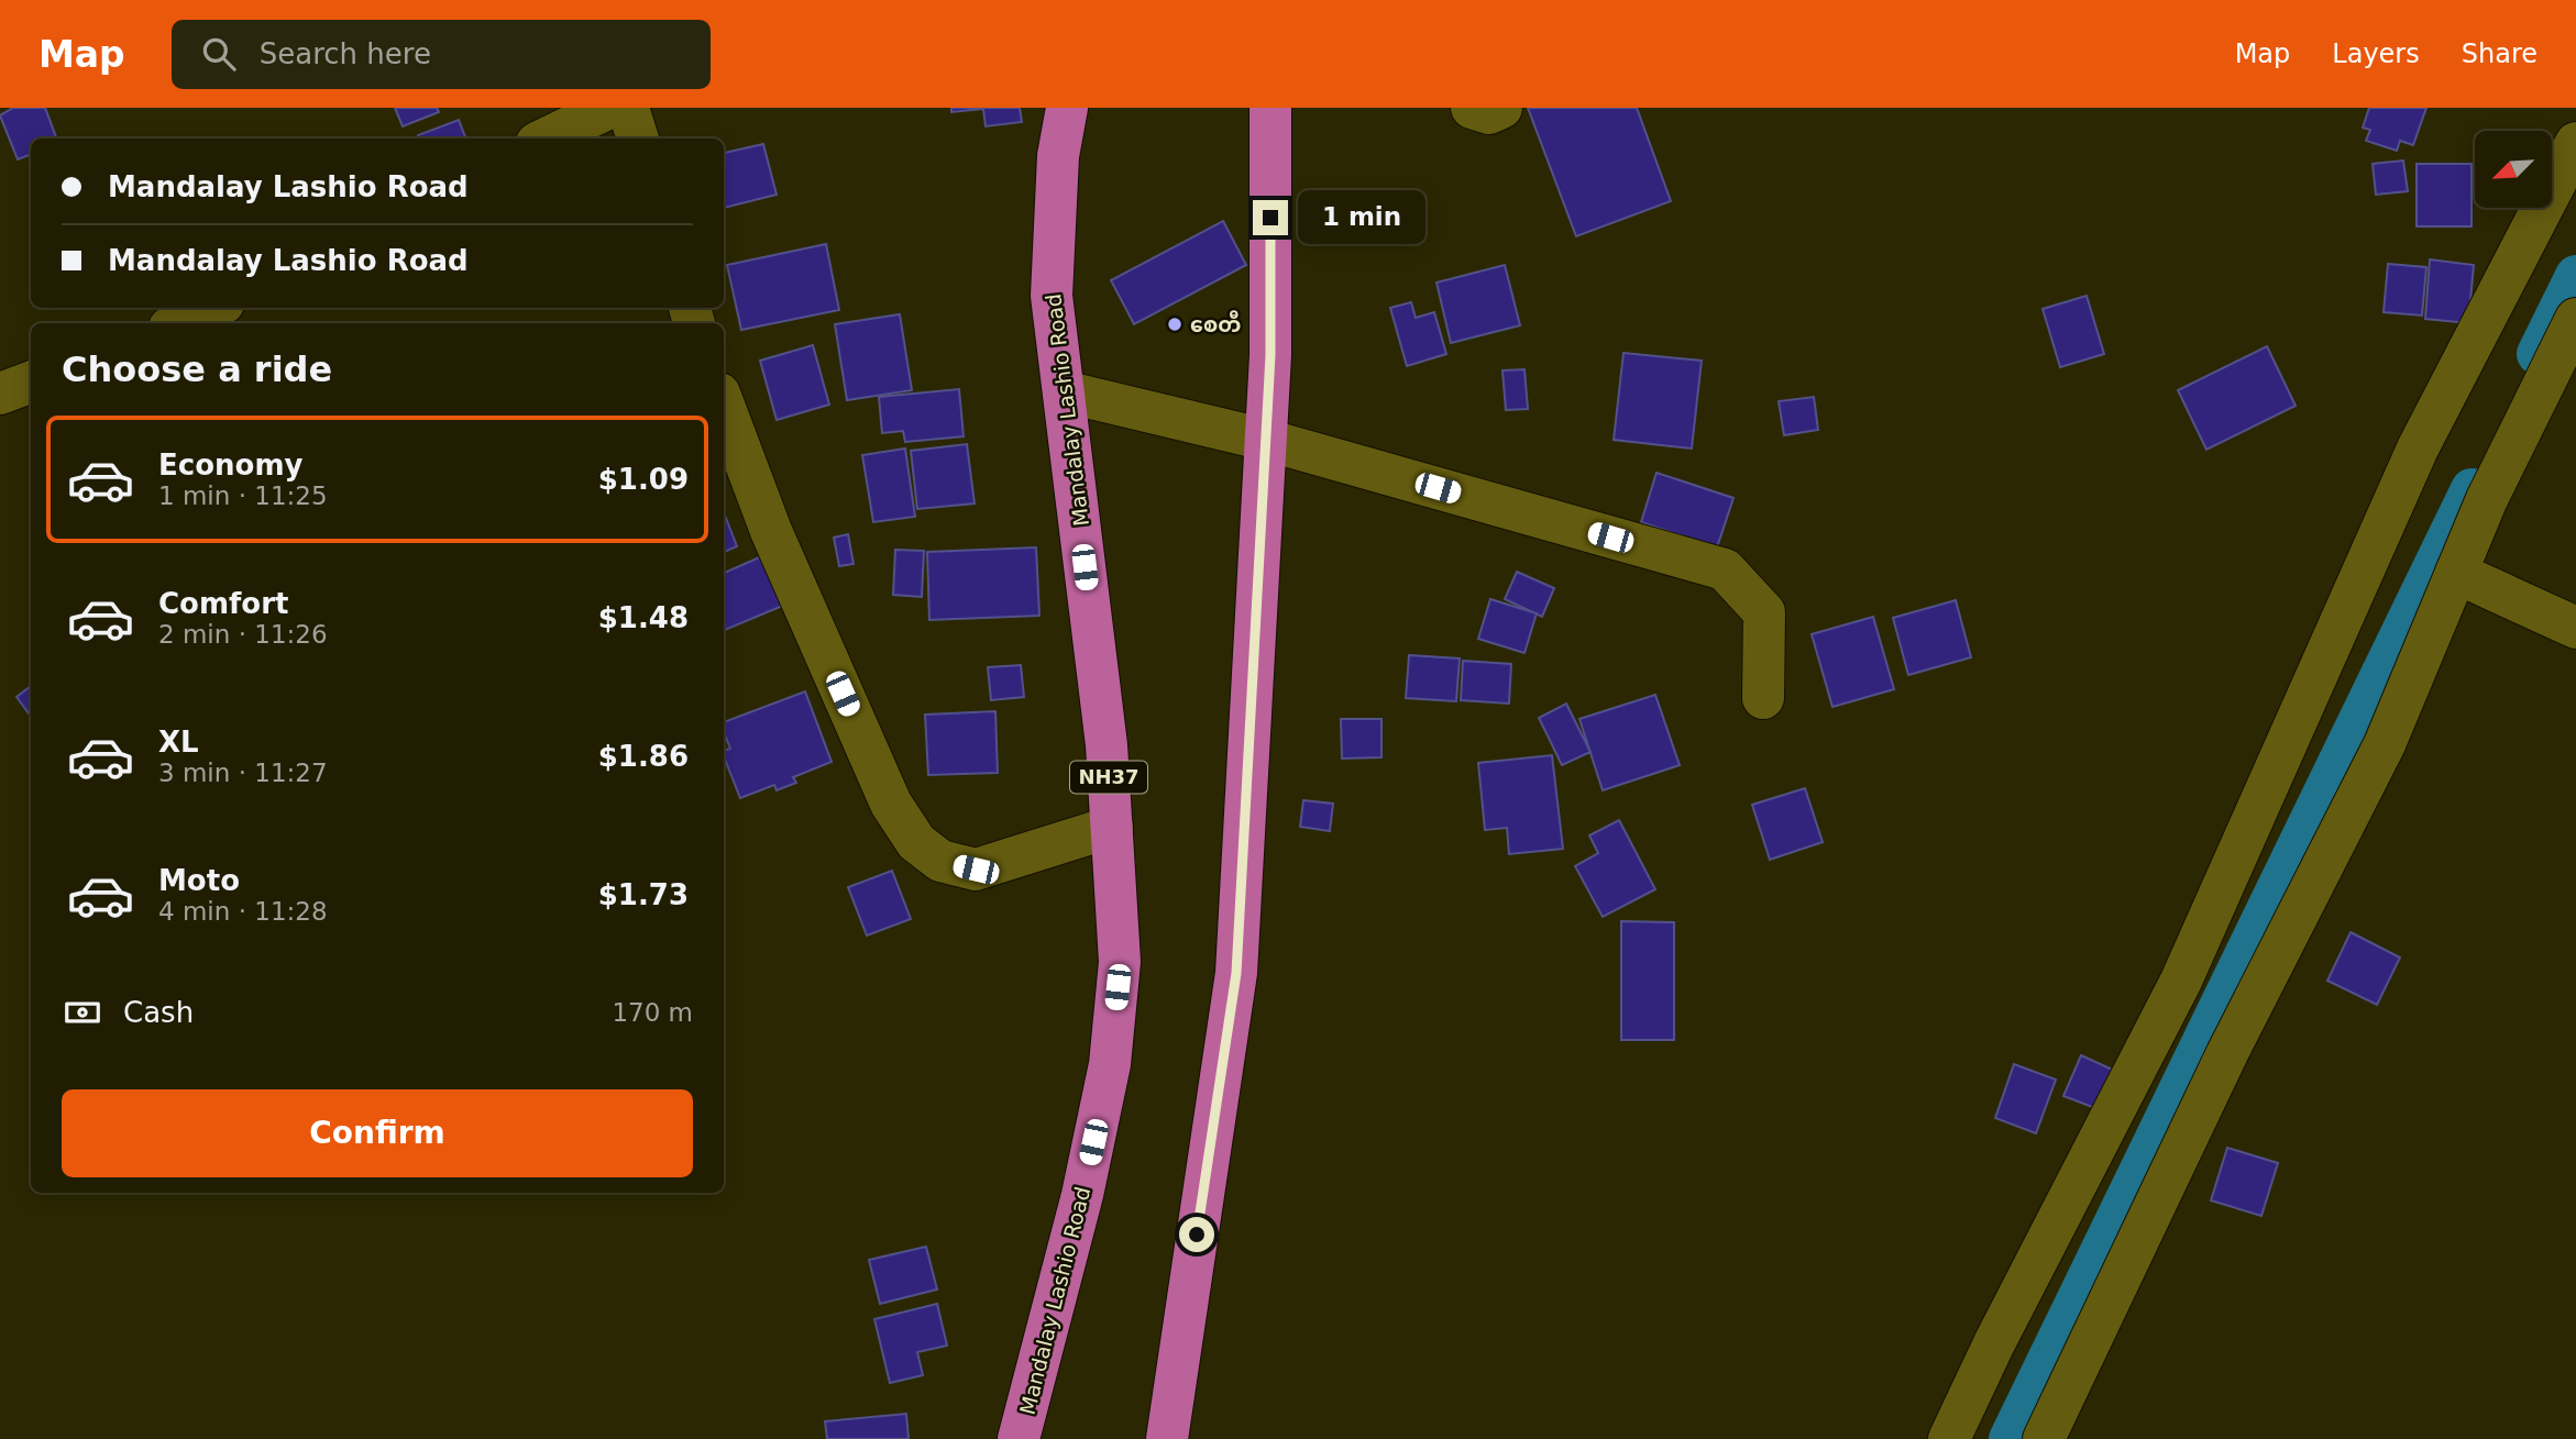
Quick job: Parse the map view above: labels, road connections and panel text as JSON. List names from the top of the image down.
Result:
{
  "streets": {
    "highway": ["Mandalay Lashio Road", "NH37"]
  },
  "places": ["စေတီ"],
  "north": "bottom left",
  "page": {
    "header": "Map",
    "search": "Search here",
    "nav": ["Map", "Layers", "Share"],
    "banner": ["Mandalay Lashio Road", "Mandalay Lashio Road"],
    "bubble": "1 min",
    "heading": "Choose a ride",
    "list": [
      {
        "name": "Economy",
        "note": "1 min · 11:25",
        "value": "$1.09"
      },
      {
        "name": "Comfort",
        "note": "2 min · 11:26",
        "value": "$1.48"
      },
      {
        "name": "XL",
        "note": "3 min · 11:27",
        "value": "$1.86"
      },
      {
        "name": "Moto",
        "note": "4 min · 11:28",
        "value": "$1.73"
      }
    ],
    "pay": ["Cash", "170 m"],
    "buttons": "Confirm"
  }
}
